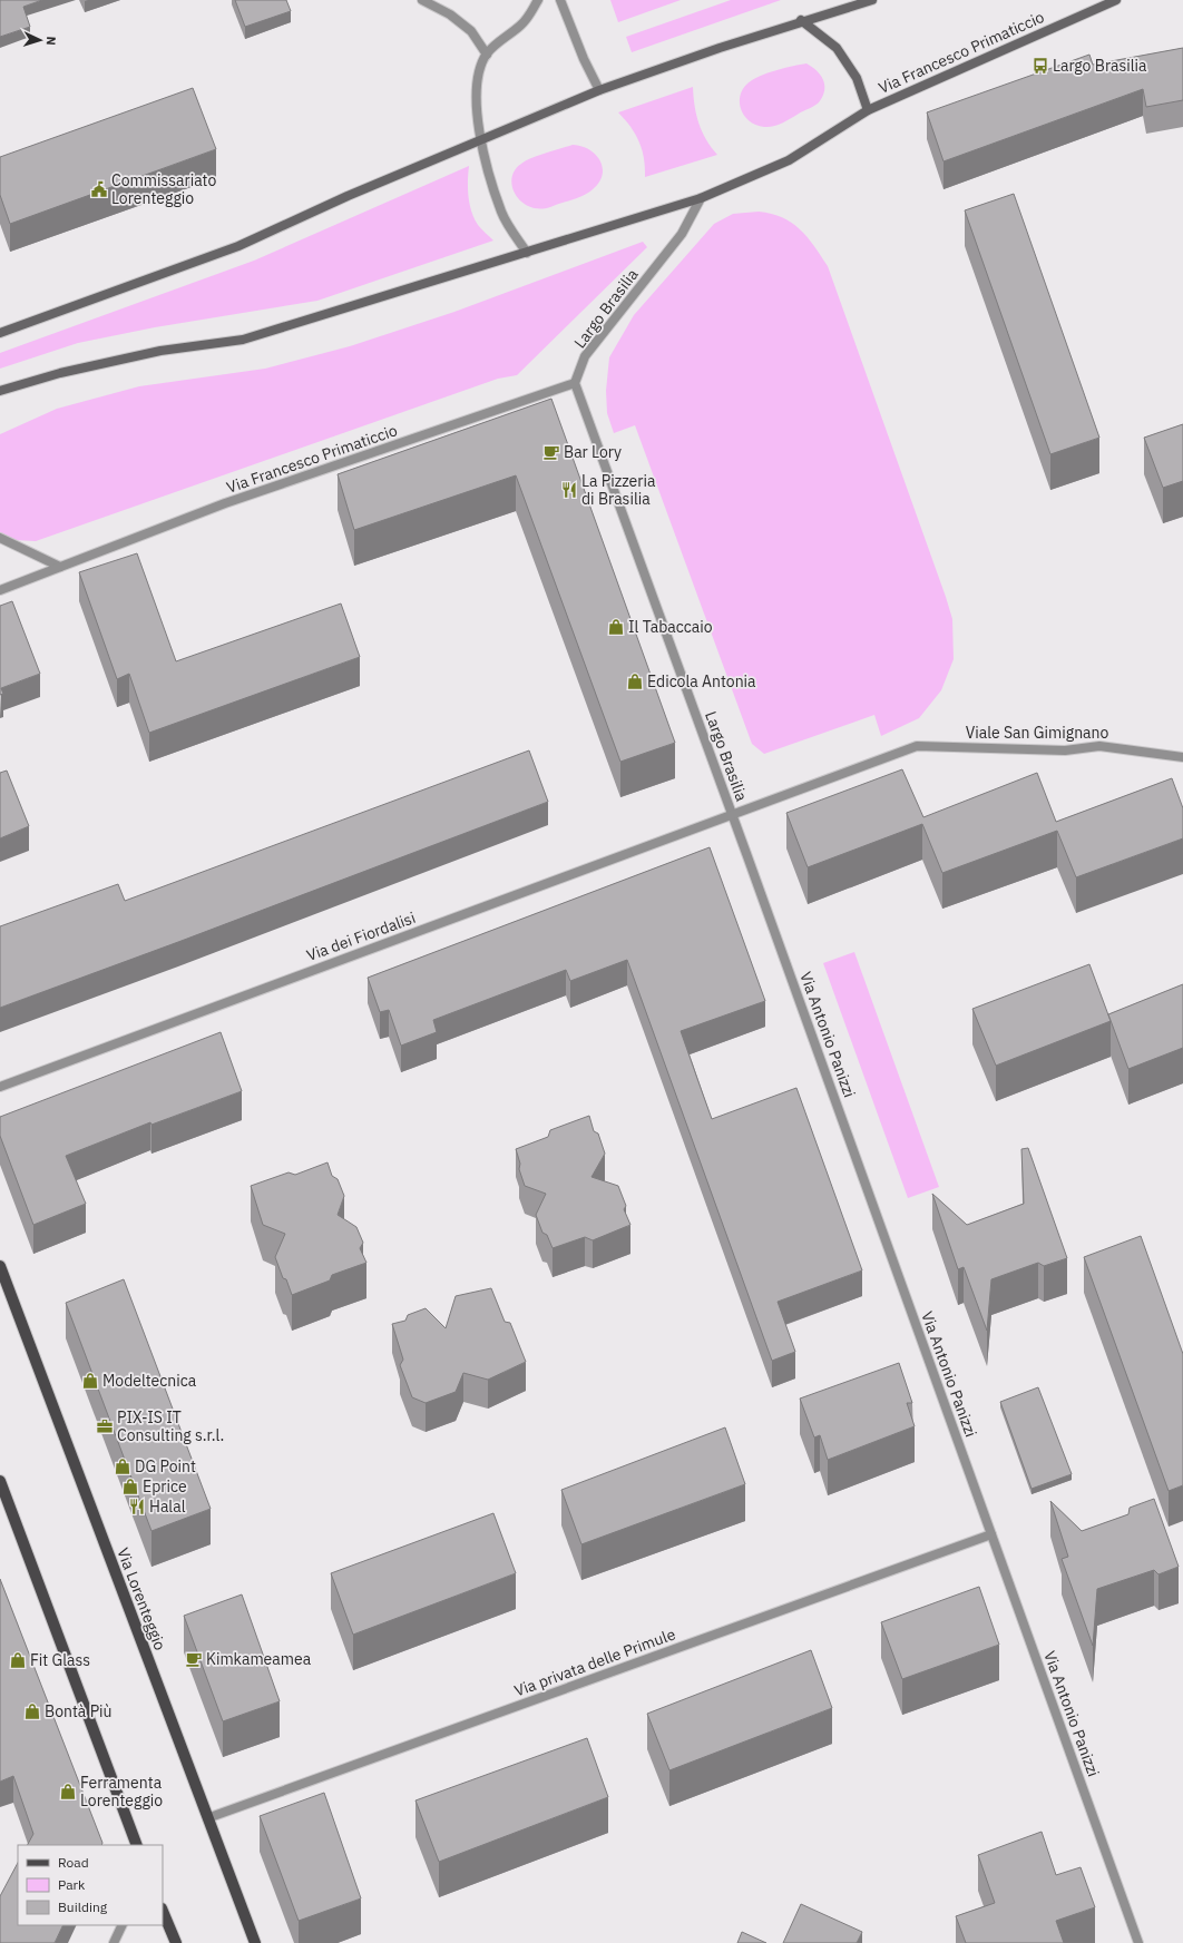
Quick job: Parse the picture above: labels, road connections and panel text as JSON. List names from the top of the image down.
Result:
{
  "streets": {
    "main road": ["Via Lorenteggio"],
    "street": [
      "Via Francesco Primaticcio",
      "Largo Brasilia",
      "Viale San Gimignano",
      "Via dei Fiordalisi",
      "Via Antonio Panizzi",
      "Via privata delle Primule"
    ]
  },
  "crossings": [
    ["Via Francesco Primaticcio", "Largo Brasilia"],
    ["Largo Brasilia", "Viale San Gimignano"],
    ["Largo Brasilia", "Via dei Fiordalisi"],
    ["Largo Brasilia", "Via Antonio Panizzi"],
    ["Via dei Fiordalisi", "Via Antonio Panizzi"],
    ["Via Antonio Panizzi", "Via privata delle Primule"],
    ["Via Lorenteggio", "Via privata delle Primule"]
  ],
  "places": {
    "bus stop": ["Largo Brasilia"],
    "public building": ["Commissariato Lorenteggio"],
    "cafe": ["Bar Lory", "Kimkameamea"],
    "restaurant": ["La Pizzeria di Brasilia", "Halal"],
    "shop": [
      "Il Tabaccaio",
      "Edicola Antonia",
      "Modeltecnica",
      "DG Point",
      "Eprice",
      "Fit Glass",
      "Bontà Più",
      "Ferramenta Lorenteggio"
    ],
    "office": ["PIX-IS IT Consulting s.r.l."]
  },
  "legend": ["Road", "Park", "Building"],
  "north": "right"
}
